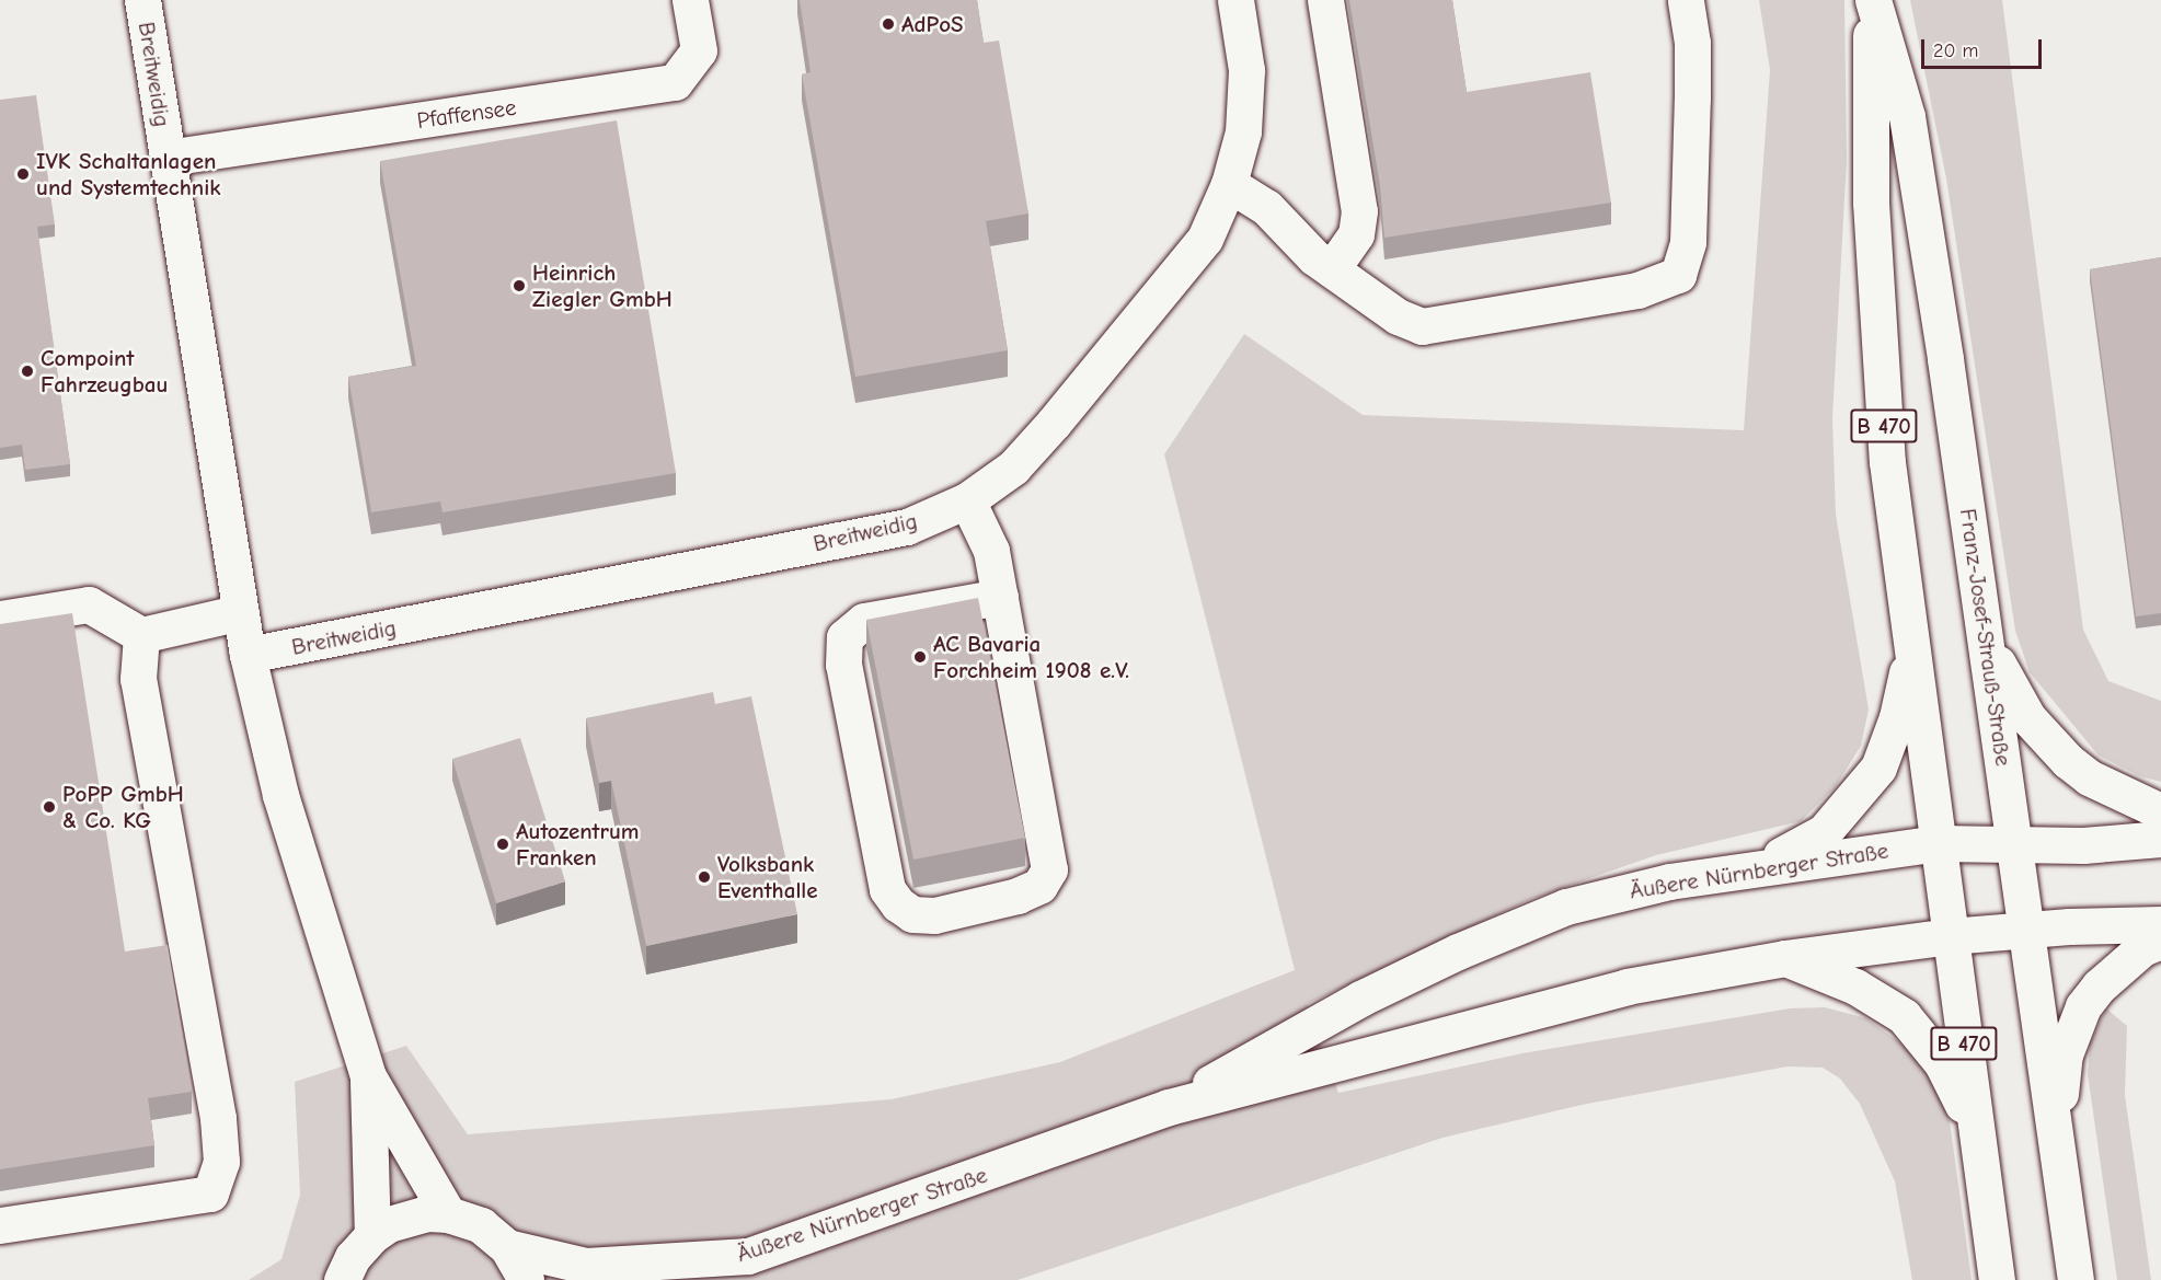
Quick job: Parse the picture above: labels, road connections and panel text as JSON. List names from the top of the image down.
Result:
{
  "streets": {
    "main road": [
      "Breitweidig",
      "Pfaffensee",
      "B 470",
      "Franz-Josef-Strauß-Straße",
      "Äußere Nürnberger Straße"
    ]
  },
  "crossings": [
    ["Breitweidig", "Pfaffensee"],
    ["Franz-Josef-Strauß-Straße", "Äußere Nürnberger Straße"]
  ],
  "places": [
    "AdPoS",
    "IVK Schaltanlagen und Systemtechnik",
    "Heinrich Ziegler GmbH",
    "Compoint Fahrzeugbau",
    "AC Bavaria Forchheim 1908 e.V.",
    "PoPP GmbH & Co. KG",
    "Autozentrum Franken",
    "Volksbank Eventhalle"
  ],
  "scale_bar": "20 m"
}
